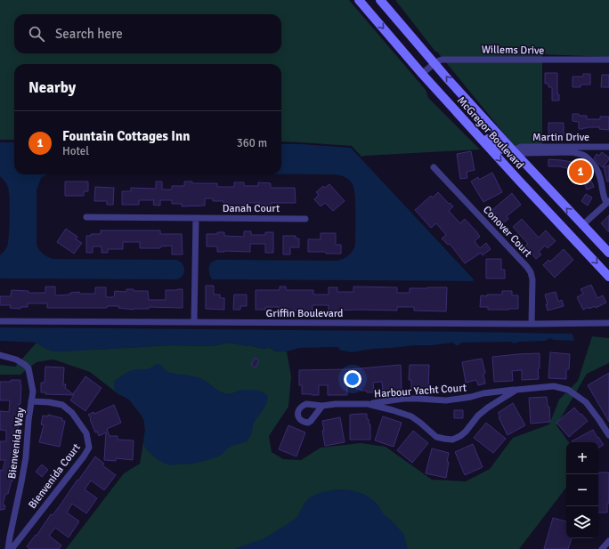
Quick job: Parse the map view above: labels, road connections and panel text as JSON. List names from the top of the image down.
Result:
{
  "streets": {
    "main road": ["McGregor Boulevard"],
    "street": [
      "Willems Drive",
      "Martin Drive",
      "Danah Court",
      "Conover Court",
      "Griffin Boulevard",
      "Harbour Yacht Court",
      "Bienvenida Way",
      "Bienvenida Court"
    ]
  },
  "crossings": [
    ["Willems Drive", "McGregor Boulevard"],
    ["McGregor Boulevard", "Martin Drive"],
    ["Conover Court", "Griffin Boulevard"],
    ["Bienvenida Way", "Bienvenida Court"]
  ],
  "page": {
    "search": "Search here",
    "heading": "Nearby",
    "list": [
      {
        "mark": "1",
        "name": "Fountain Cottages Inn",
        "note": "Hotel",
        "value": "360 m"
      }
    ],
    "pins": "1",
    "map_buttons": ["+", "−"]
  }
}
